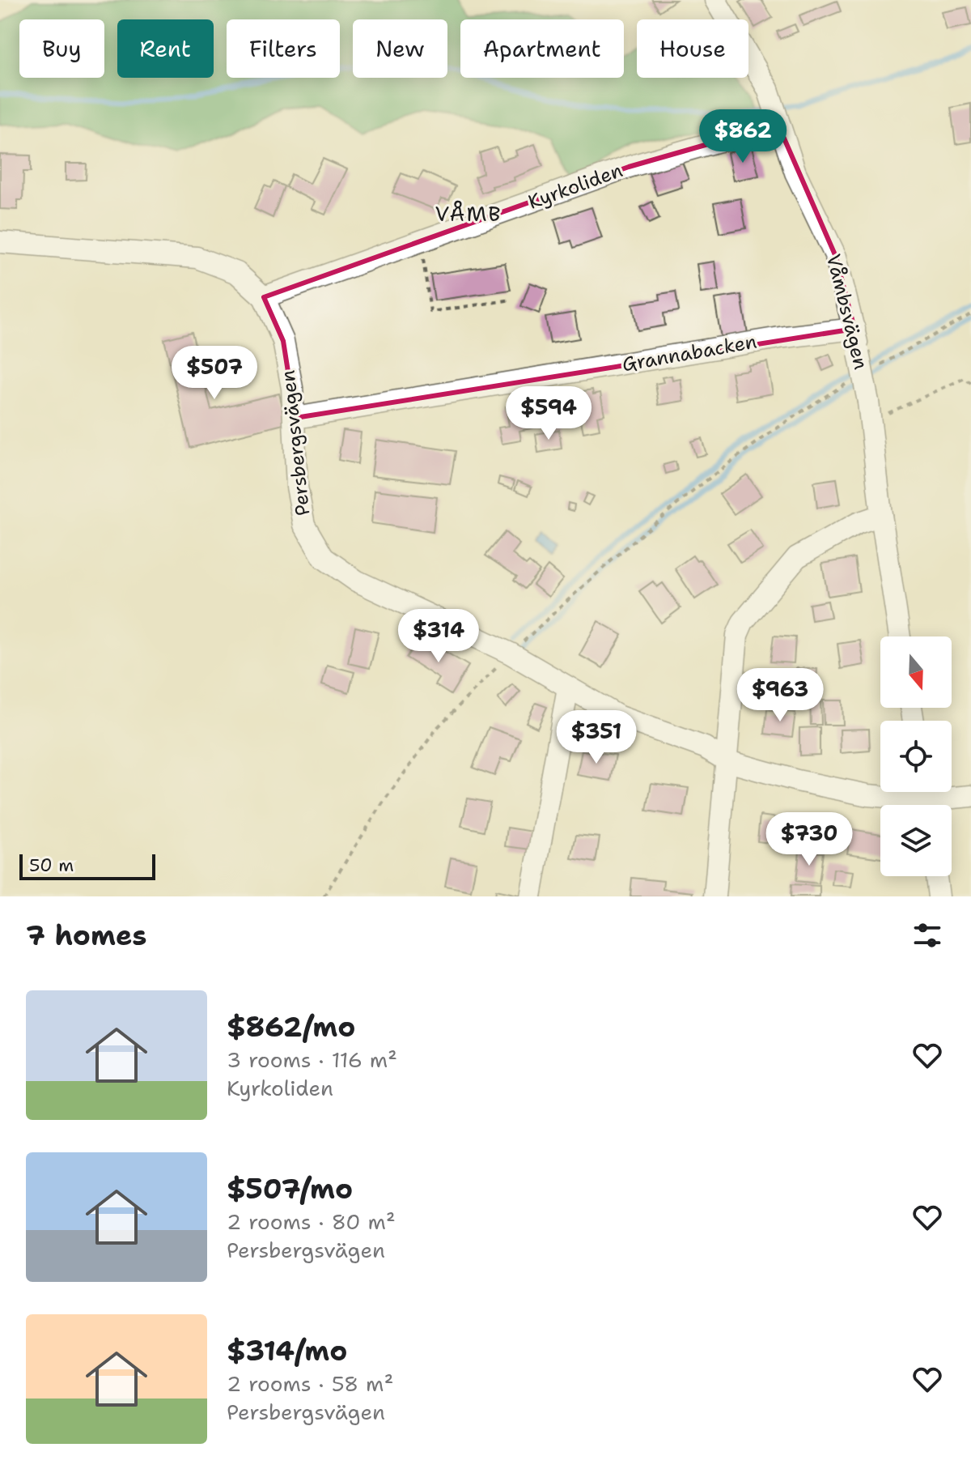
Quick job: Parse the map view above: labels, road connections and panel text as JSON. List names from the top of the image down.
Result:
{
  "streets": {
    "street": [
      "Kyrkoliden",
      "Våmbsvägen",
      "Grannabacken",
      "Persbergsvägen"
    ]
  },
  "crossings": [
    ["Kyrkoliden", "Våmbsvägen"],
    ["Kyrkoliden", "Persbergsvägen"],
    ["Våmbsvägen", "Grannabacken"],
    ["Grannabacken", "Persbergsvägen"]
  ],
  "districts": ["VÅMB"],
  "scale_bar": "50 m",
  "north": "bottom",
  "page": {
    "chip": [
      "Buy",
      "Rent",
      "Filters",
      "New",
      "Apartment",
      "House"
    ],
    "price": [
      "$862",
      "$507",
      "$594",
      "$314",
      "$963",
      "$351",
      "$730"
    ],
    "scale": "50 m",
    "heading": "7 homes",
    "list": [
      {
        "name": "$862/mo",
        "note": "3 rooms · 116 m² · Kyrkoliden"
      },
      {
        "name": "$507/mo",
        "note": "2 rooms · 80 m² · Persbergsvägen"
      },
      {
        "name": "$314/mo",
        "note": "2 rooms · 58 m² · Persbergsvägen"
      }
    ]
  }
}
